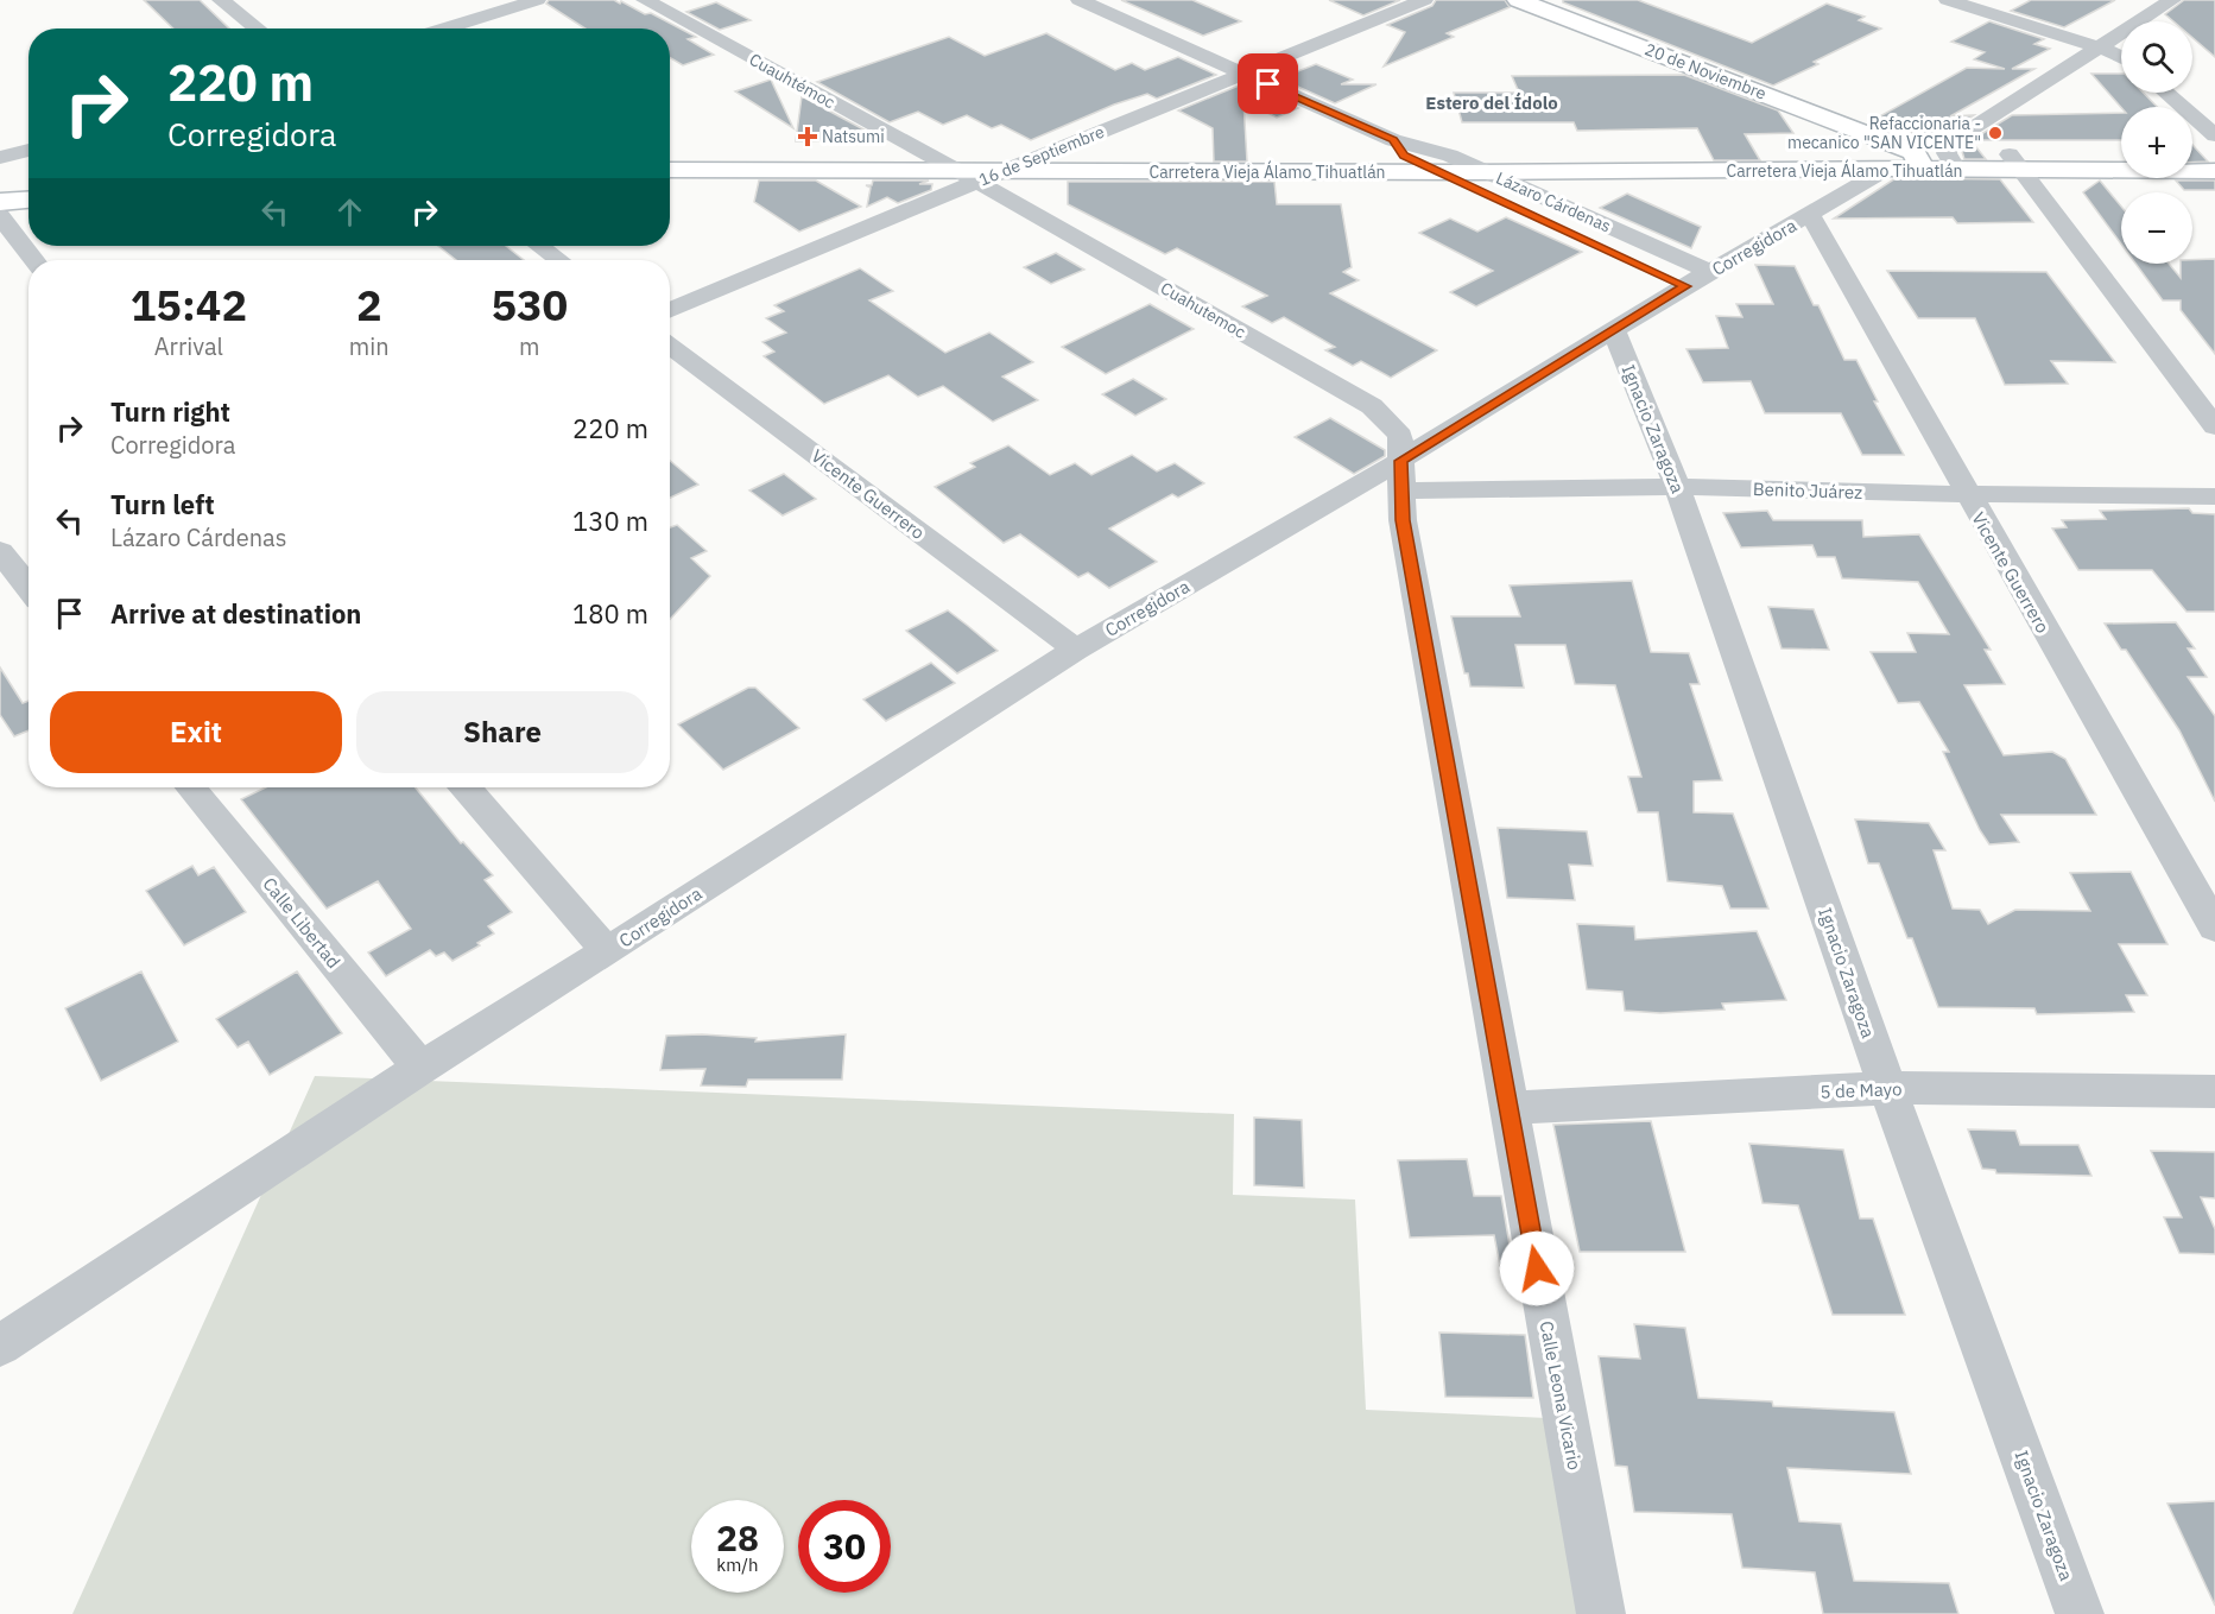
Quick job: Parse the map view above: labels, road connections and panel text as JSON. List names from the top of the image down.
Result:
{
  "streets": {
    "main road": ["20 de Noviembre", "Carretera Vieja Álamo Tihuatlán"],
    "street": [
      "Cuauhtémoc",
      "16 de Septiembre",
      "Lázaro Cárdenas",
      "Corregidora",
      "Cuahutemoc",
      "Ignacio Zaragoza",
      "Benito Juárez",
      "Vicente Guerrero",
      "Calle Libertad",
      "5 de Mayo",
      "Calle Leona Vicario"
    ]
  },
  "crossings": [
    ["20 de Noviembre", "Carretera Vieja Álamo Tihuatlán"],
    ["20 de Noviembre", "Corregidora"],
    ["Cuauhtémoc", "16 de Septiembre"],
    ["Cuauhtémoc", "Carretera Vieja Álamo Tihuatlán"],
    ["Cuauhtémoc", "Cuahutemoc"],
    ["16 de Septiembre", "Carretera Vieja Álamo Tihuatlán"],
    ["16 de Septiembre", "Cuahutemoc"],
    ["Carretera Vieja Álamo Tihuatlán", "Lázaro Cárdenas"],
    ["Carretera Vieja Álamo Tihuatlán", "Corregidora"],
    ["Carretera Vieja Álamo Tihuatlán", "Cuahutemoc"],
    ["Lázaro Cárdenas", "Corregidora"],
    ["Corregidora", "Cuahutemoc"],
    ["Corregidora", "Ignacio Zaragoza"],
    ["Corregidora", "Benito Juárez"],
    ["Corregidora", "Vicente Guerrero"],
    ["Corregidora", "Calle Libertad"],
    ["Corregidora", "Calle Leona Vicario"],
    ["Cuahutemoc", "Benito Juárez"],
    ["Cuahutemoc", "Calle Leona Vicario"],
    ["Ignacio Zaragoza", "Benito Juárez"],
    ["Ignacio Zaragoza", "5 de Mayo"],
    ["Benito Juárez", "Vicente Guerrero"],
    ["Benito Juárez", "Calle Leona Vicario"],
    ["5 de Mayo", "Calle Leona Vicario"]
  ],
  "districts": ["Estero del Ídolo"],
  "places": {
    "other": ["Refaccionaria - mecanico \"SAN VICENTE\""],
    "health": ["Natsumi"]
  },
  "page": {
    "map_buttons": ["+", "−"],
    "turn": ["220 m", "Corregidora"],
    "eta": [
      "15:42",
      "Arrival",
      "2",
      "min",
      "530",
      "m"
    ],
    "list": [
      {
        "name": "Turn right",
        "note": "Corregidora",
        "value": "220 m"
      },
      {
        "name": "Turn left",
        "note": "Lázaro Cárdenas",
        "value": "130 m"
      },
      {
        "name": "Arrive at destination",
        "value": "180 m"
      }
    ],
    "buttons": ["Exit", "Share"],
    "speed": "28 km/h",
    "limit": "30"
  }
}
